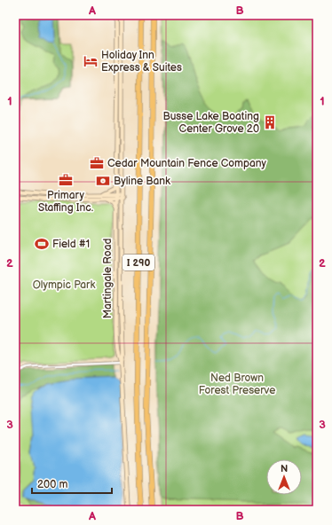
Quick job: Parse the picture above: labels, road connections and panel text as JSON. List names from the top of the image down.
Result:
{
  "streets": {
    "highway": ["I 290"],
    "street": ["Martingale Road"]
  },
  "parks": ["Olympic Park", "Ned Brown Forest Preserve"],
  "places": {
    "hotel": ["Holiday Inn Express & Suites"],
    "building": ["Busse Lake Boating Center Grove 20"],
    "office": ["Cedar Mountain Fence Company", "Primary Staffing Inc."],
    "bank": ["Byline Bank"],
    "sports": ["Field #1"]
  },
  "scale_bar": "200 m",
  "north": "top",
  "grid": {
    "columns": ["A", "B"],
    "rows": ["1", "2", "3"]
  }
}
